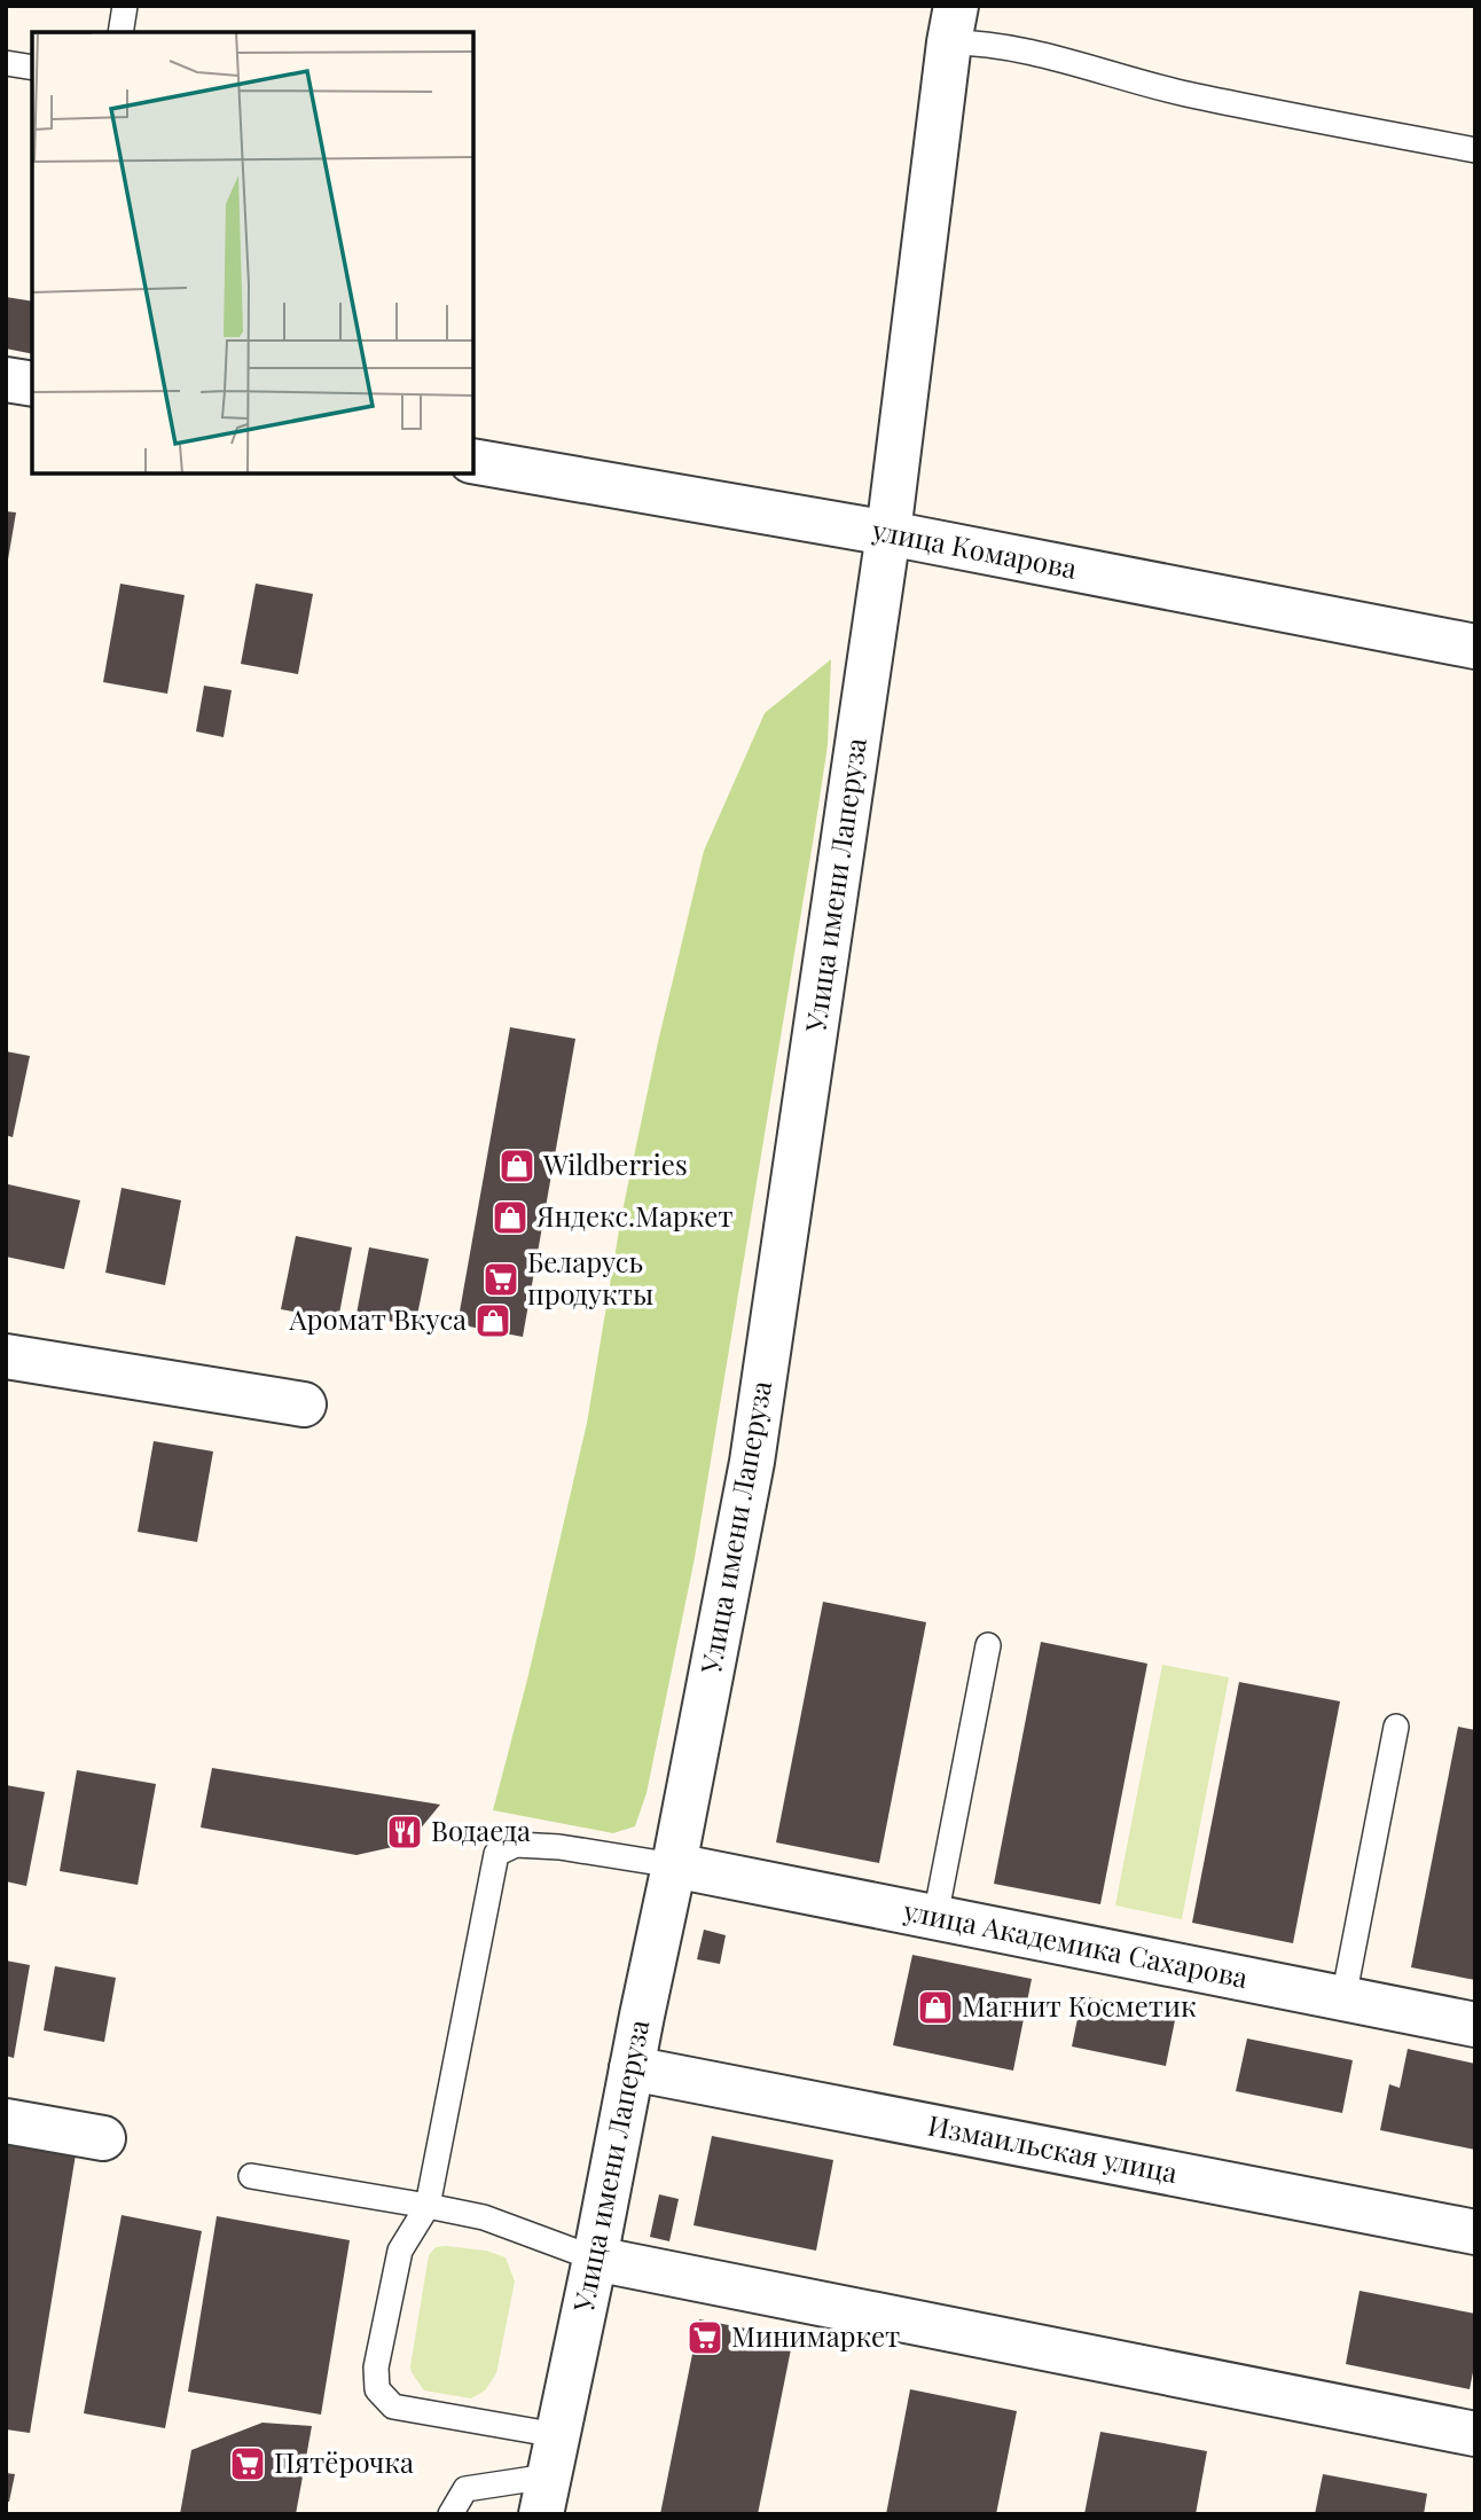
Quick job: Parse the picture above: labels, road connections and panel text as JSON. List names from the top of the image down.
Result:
{
  "streets": {
    "street": [
      "улица Комарова",
      "Улица имени Лаперуза",
      "улица Академика Сахарова",
      "Измаильская улица"
    ]
  },
  "crossings": [
    ["улица Комарова", "Улица имени Лаперуза"],
    ["Улица имени Лаперуза", "улица Академика Сахарова"],
    ["Улица имени Лаперуза", "Измаильская улица"]
  ],
  "places": {
    "shop": [
      "Wildberries",
      "Яндекс.Маркет",
      "Аромат Вкуса",
      "Магнит Косметик"
    ],
    "supermarket": ["Беларусь продукты", "Минимаркет", "Пятёрочка"],
    "restaurant": ["Водаеда"]
  }
}
